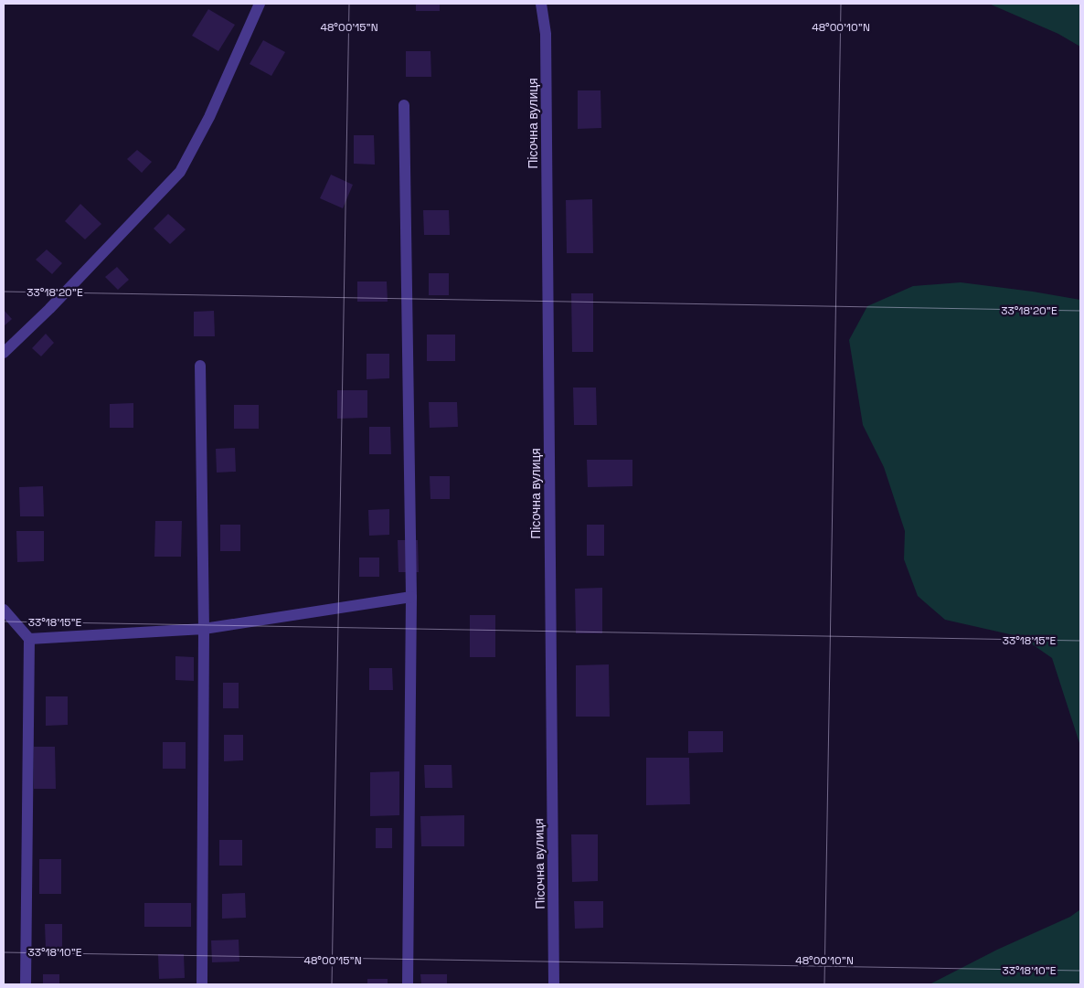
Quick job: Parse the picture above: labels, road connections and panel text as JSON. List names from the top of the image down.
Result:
{
  "streets": {
    "street": ["Пісочна вулиця"]
  },
  "coordinates": [
    "48°00'15\"N",
    "48°00'10\"N",
    "33°18'20\"E",
    "33°18'15\"E",
    "33°18'10\"E"
  ]
}
